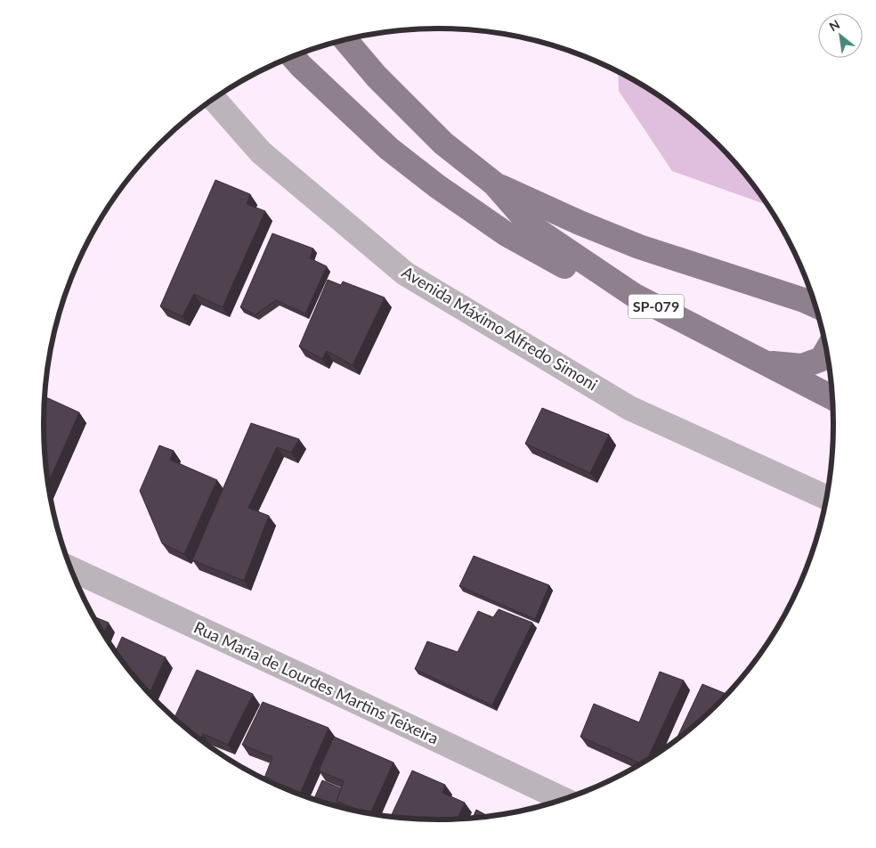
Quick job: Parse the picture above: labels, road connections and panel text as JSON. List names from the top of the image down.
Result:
{
  "streets": {
    "main road": ["SP-079"],
    "street": ["Avenida Máximo Alfredo Simoni", "Rua Maria de Lourdes Martins Teixeira"]
  },
  "north": "top left"
}
